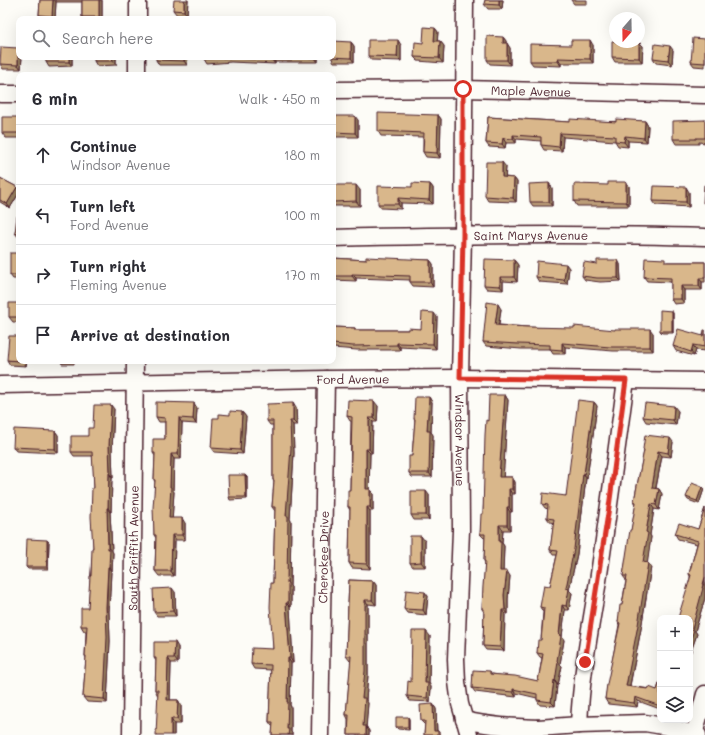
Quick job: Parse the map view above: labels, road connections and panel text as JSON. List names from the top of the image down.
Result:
{
  "streets": {
    "street": [
      "Maple Avenue",
      "Saint Marys Avenue",
      "Ford Avenue",
      "Windsor Avenue",
      "South Griffith Avenue",
      "Cherokee Drive"
    ]
  },
  "crossings": [
    ["Maple Avenue", "Windsor Avenue"],
    ["Saint Marys Avenue", "Windsor Avenue"],
    ["Ford Avenue", "Windsor Avenue"],
    ["Ford Avenue", "South Griffith Avenue"],
    ["Ford Avenue", "Cherokee Drive"]
  ],
  "north": "bottom",
  "page": {
    "search": "Search here",
    "heading": ["6 min", "Walk · 450 m"],
    "list": [
      ["Continue", "Windsor Avenue", "180 m"],
      ["Turn left", "Ford Avenue", "100 m"],
      ["Turn right", "Fleming Avenue", "170 m"],
      "Arrive at destination"
    ],
    "map_buttons": ["+", "−"]
  }
}
